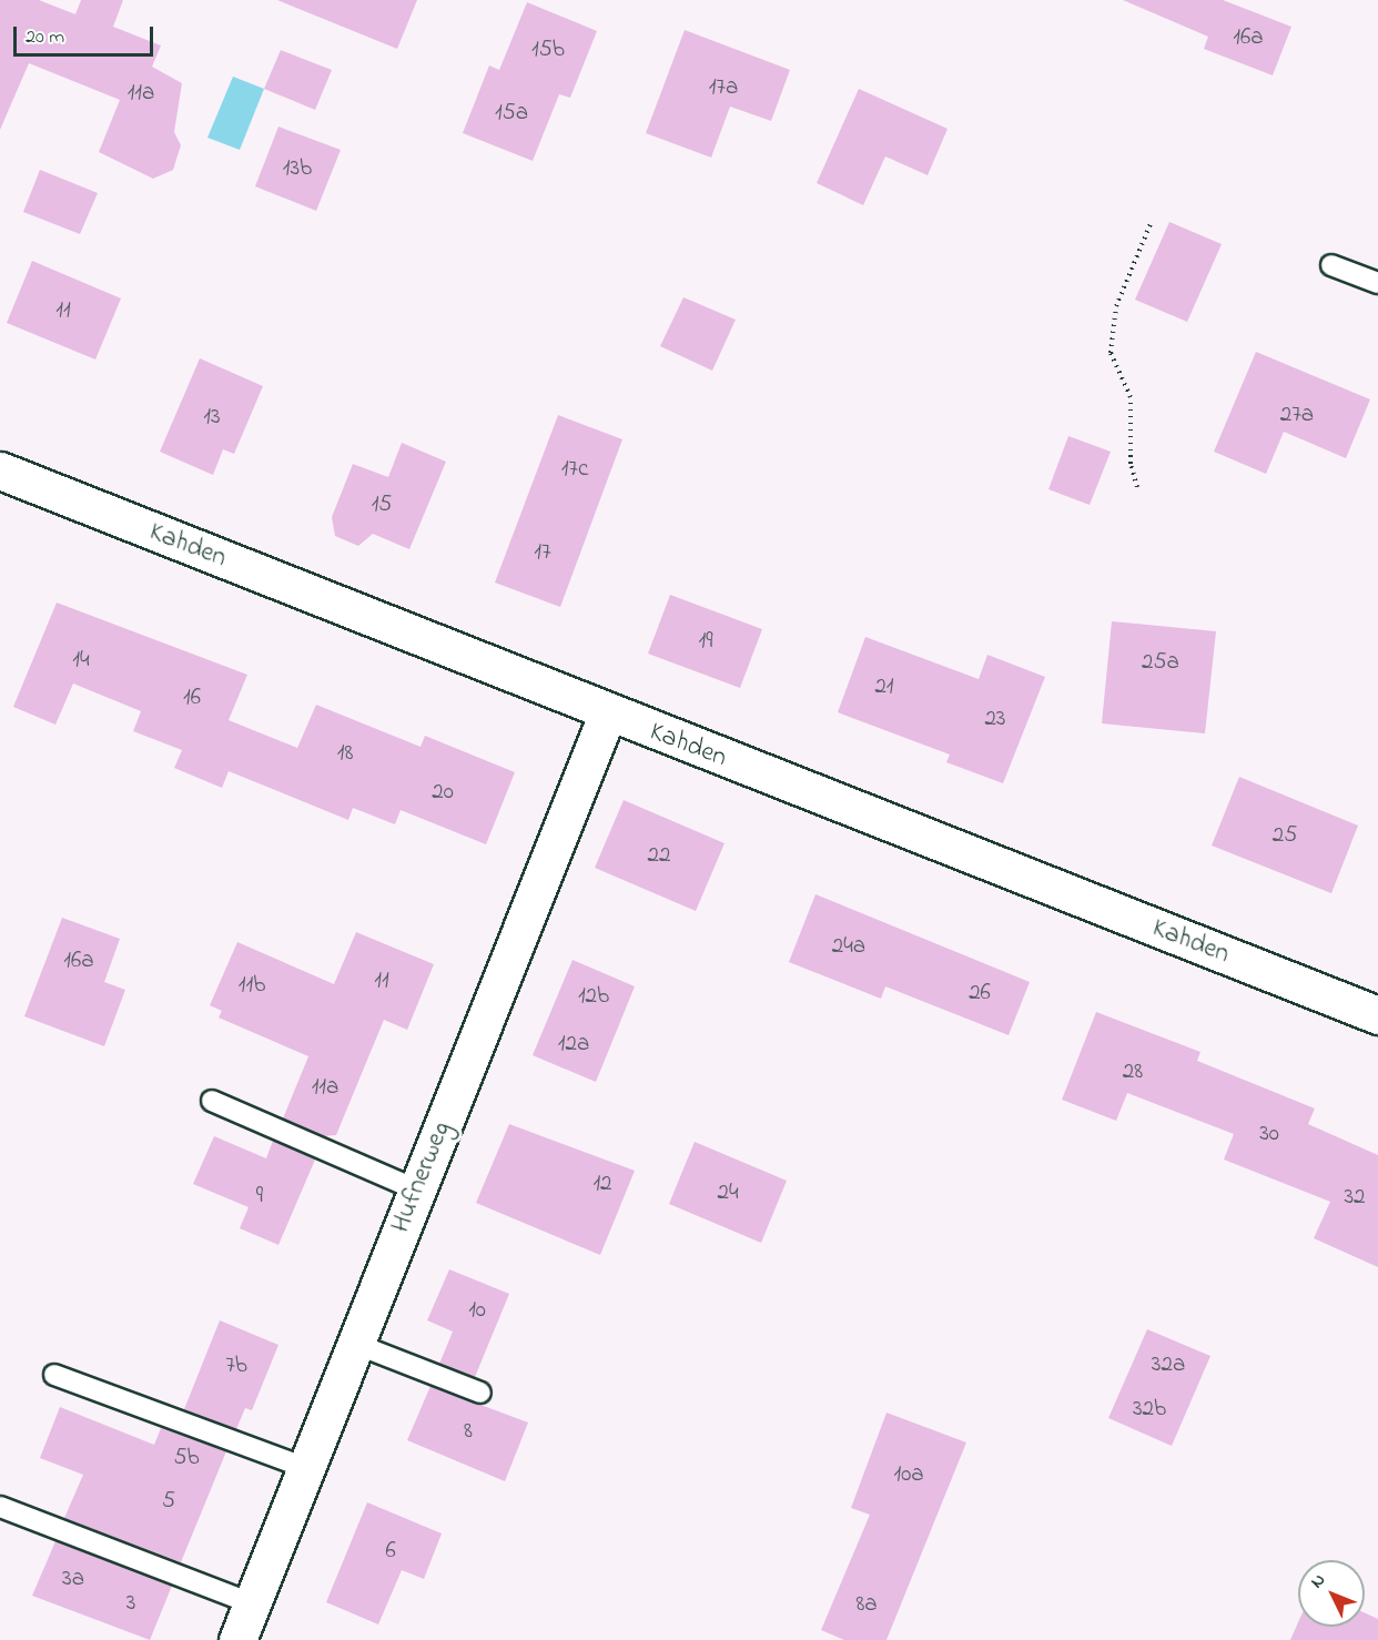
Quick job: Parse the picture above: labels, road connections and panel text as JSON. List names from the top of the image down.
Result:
{
  "streets": {
    "street": ["Kahden", "Hufnerweg"]
  },
  "crossings": [
    ["Kahden", "Hufnerweg"]
  ],
  "house_numbers": [
    "16a",
    "15b",
    "17a",
    "11a",
    "15a",
    "13b",
    "11",
    "27a",
    "13",
    "17c",
    "15",
    "17",
    "19",
    "14",
    "25a",
    "21",
    "16",
    "23",
    "18",
    "20",
    "25",
    "22",
    "24a",
    "16a",
    "11",
    "11b",
    "26",
    "12b",
    "12a",
    "28",
    "11a",
    "30",
    "12",
    "24",
    "9",
    "32",
    "10",
    "32a",
    "7b",
    "32b",
    "8",
    "5b",
    "10a",
    "5",
    "6",
    "3a",
    "3",
    "8a"
  ],
  "scale_bar": "20 m",
  "north": "top left"
}
